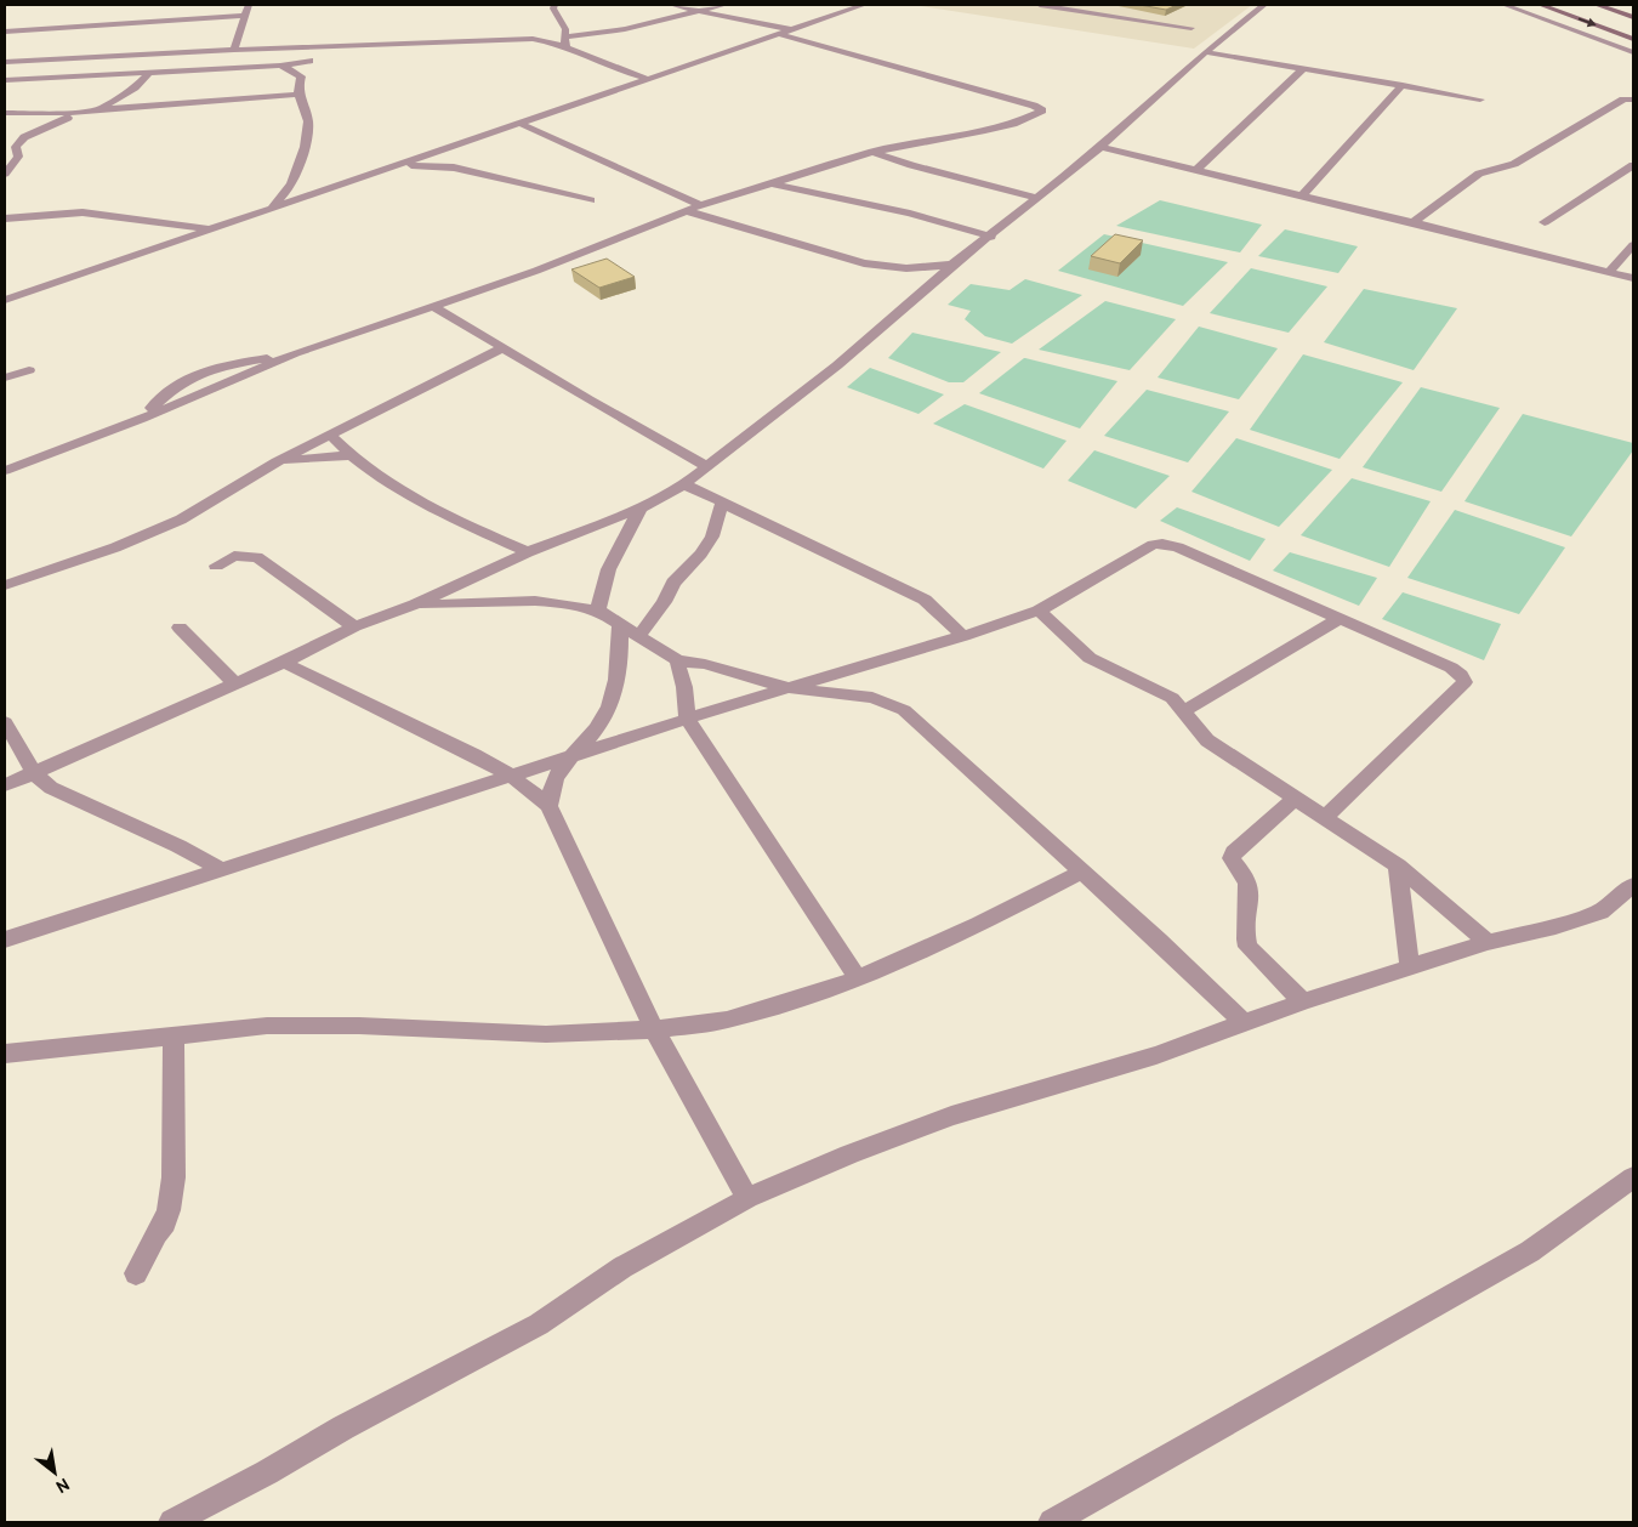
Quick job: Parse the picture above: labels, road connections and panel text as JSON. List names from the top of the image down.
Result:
{
  "north": "bottom right"
}
